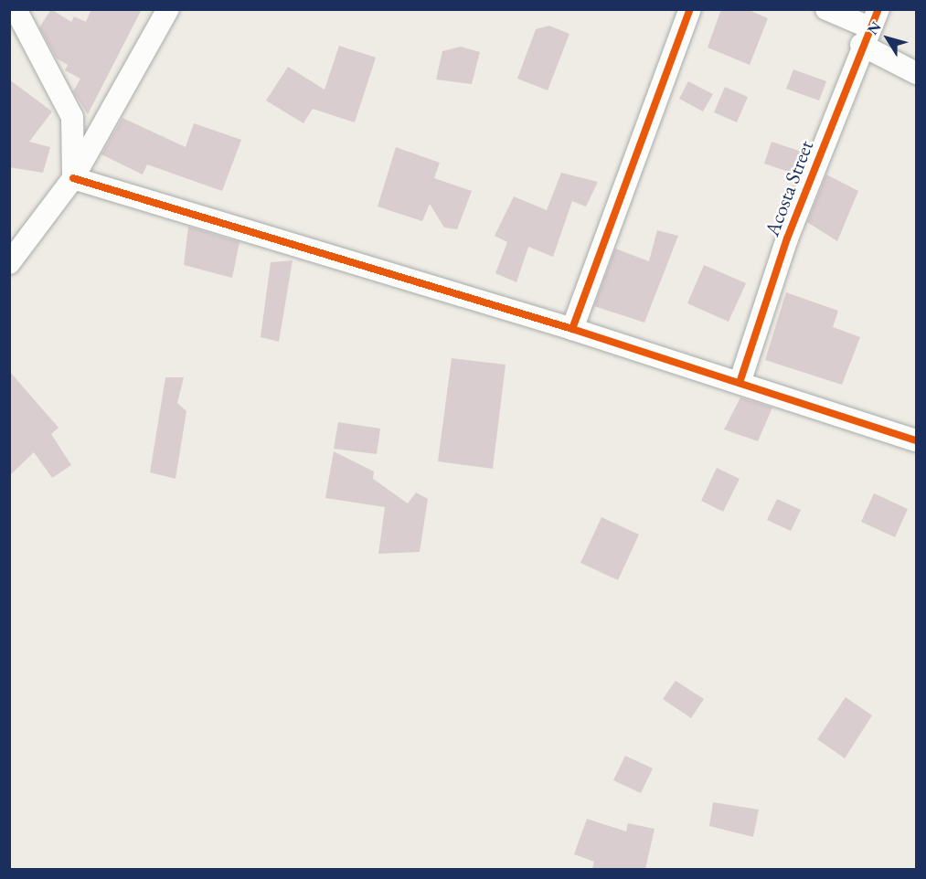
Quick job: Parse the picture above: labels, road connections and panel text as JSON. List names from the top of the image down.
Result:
{
  "streets": {
    "street": ["Acosta Street"]
  },
  "north": "top left"
}
